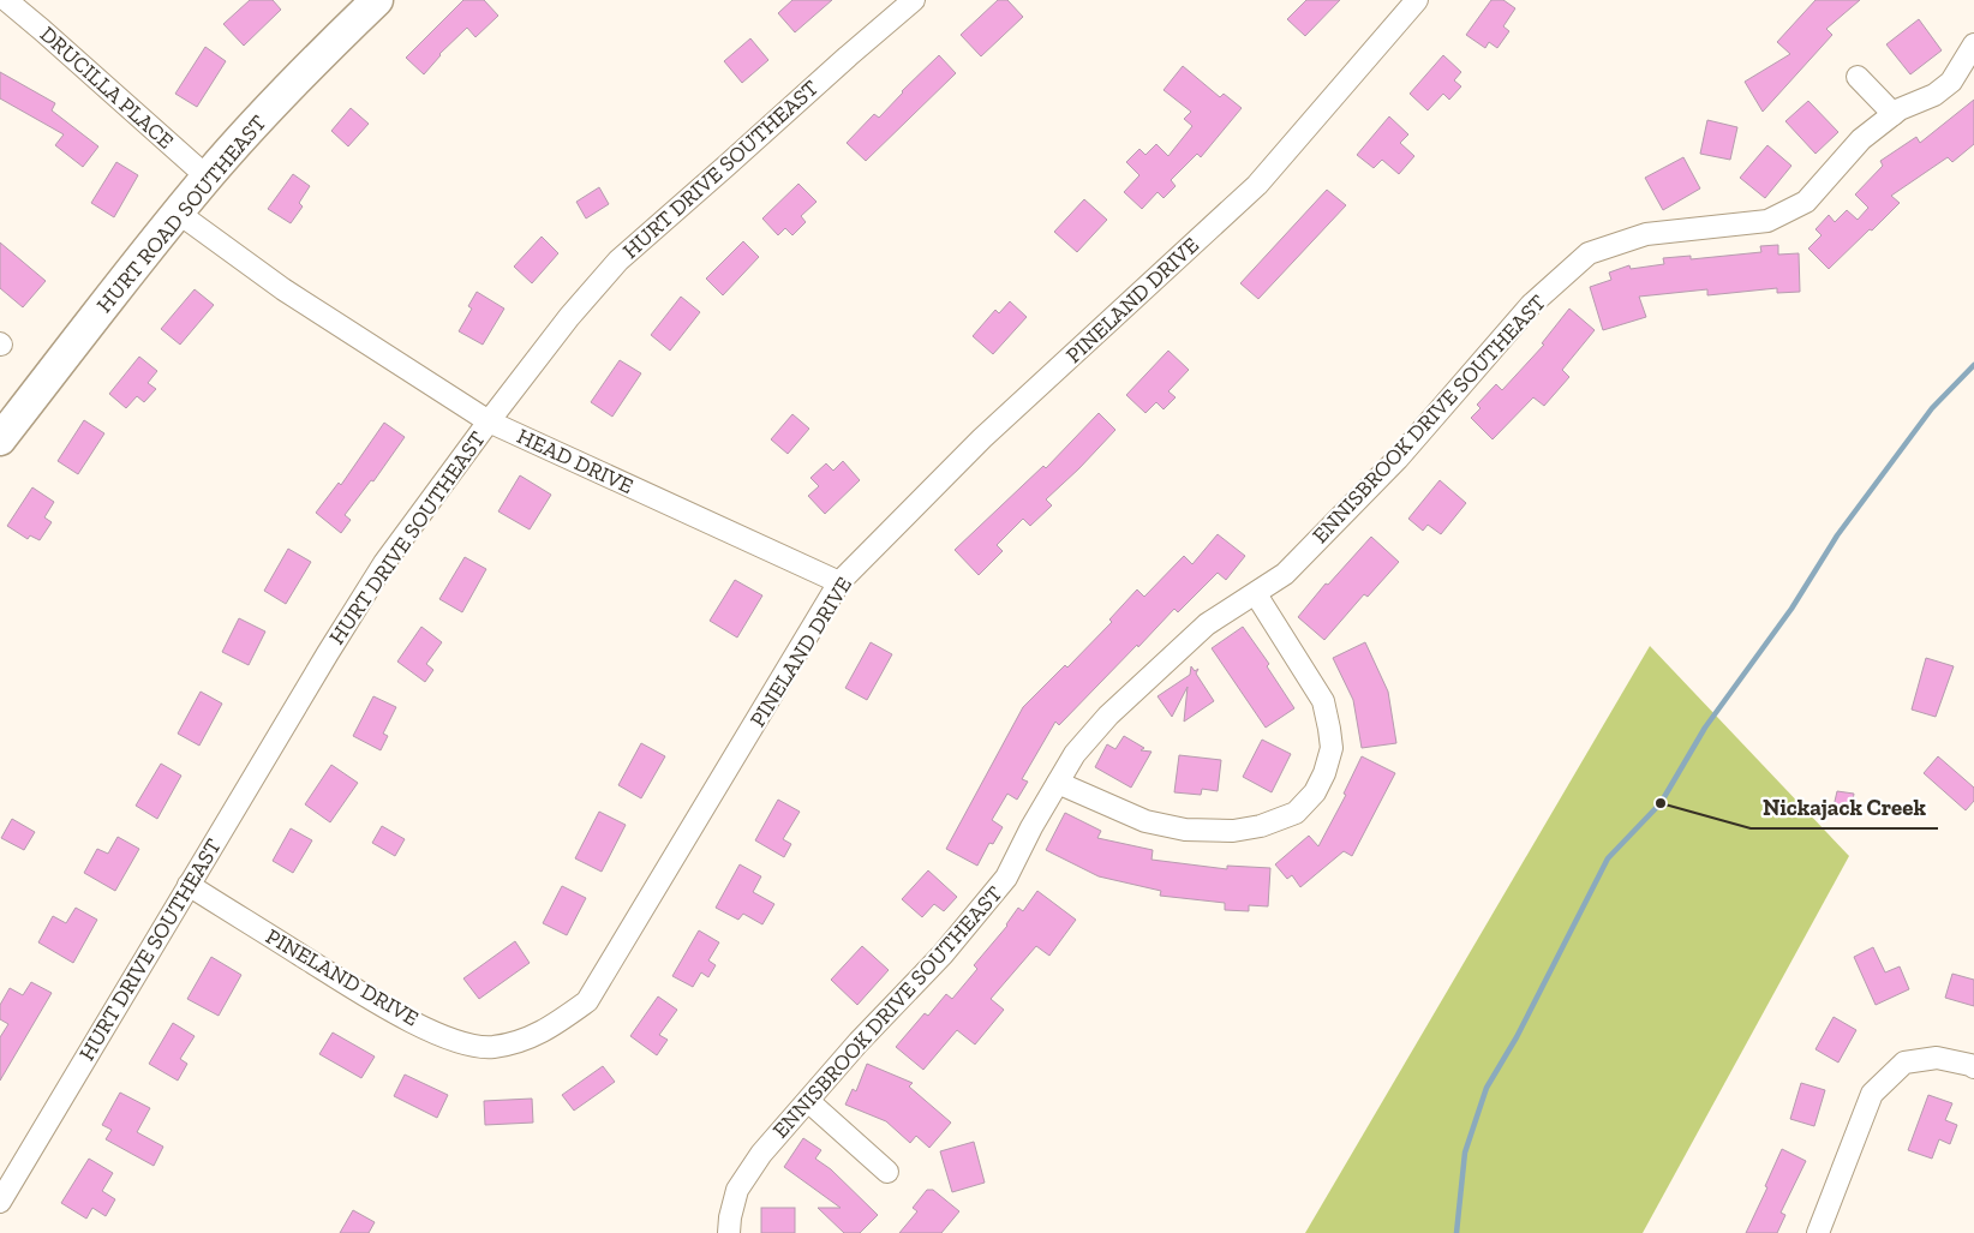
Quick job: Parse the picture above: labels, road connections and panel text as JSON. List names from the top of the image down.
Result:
{
  "streets": {
    "street": [
      "DRUCILLA PLACE",
      "HURT DRIVE SOUTHEAST",
      "HURT ROAD SOUTHEAST",
      "PINELAND DRIVE",
      "ENNISBROOK DRIVE SOUTHEAST",
      "HEAD DRIVE"
    ]
  },
  "crossings": [
    ["DRUCILLA PLACE", "HURT ROAD SOUTHEAST"],
    ["HURT DRIVE SOUTHEAST", "PINELAND DRIVE"],
    ["HURT DRIVE SOUTHEAST", "HEAD DRIVE"],
    ["HURT ROAD SOUTHEAST", "HEAD DRIVE"],
    ["PINELAND DRIVE", "HEAD DRIVE"]
  ],
  "places": ["Nickajack Creek"]
}
